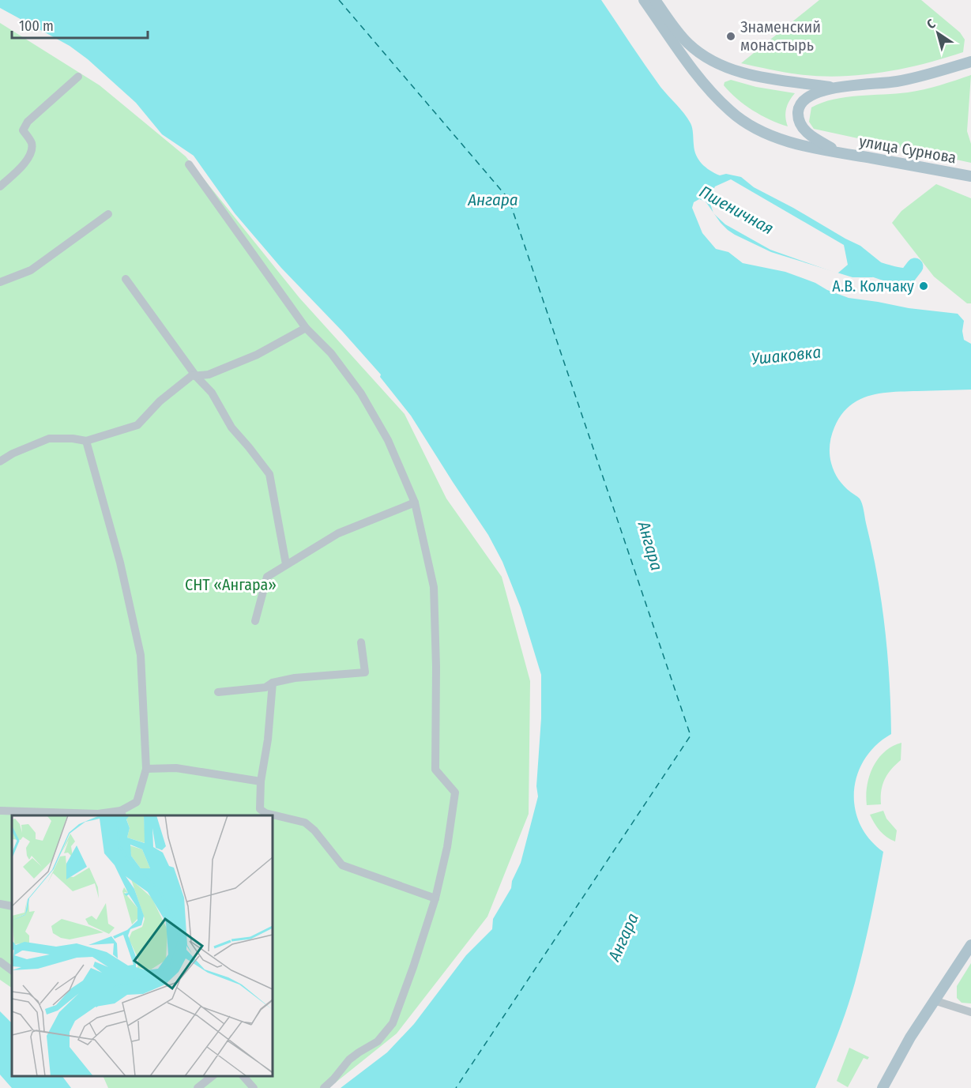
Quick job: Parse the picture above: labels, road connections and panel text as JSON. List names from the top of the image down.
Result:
{
  "streets": {
    "main road": ["улица Сурнова"]
  },
  "water": ["Ангара", "Пшеничная", "Ушаковка"],
  "parks": ["СНТ «Ангара»"],
  "places": ["Знаменский монастырь", "А.В. Колчаку"],
  "scale_bar": "100 m",
  "north": "top left"
}
